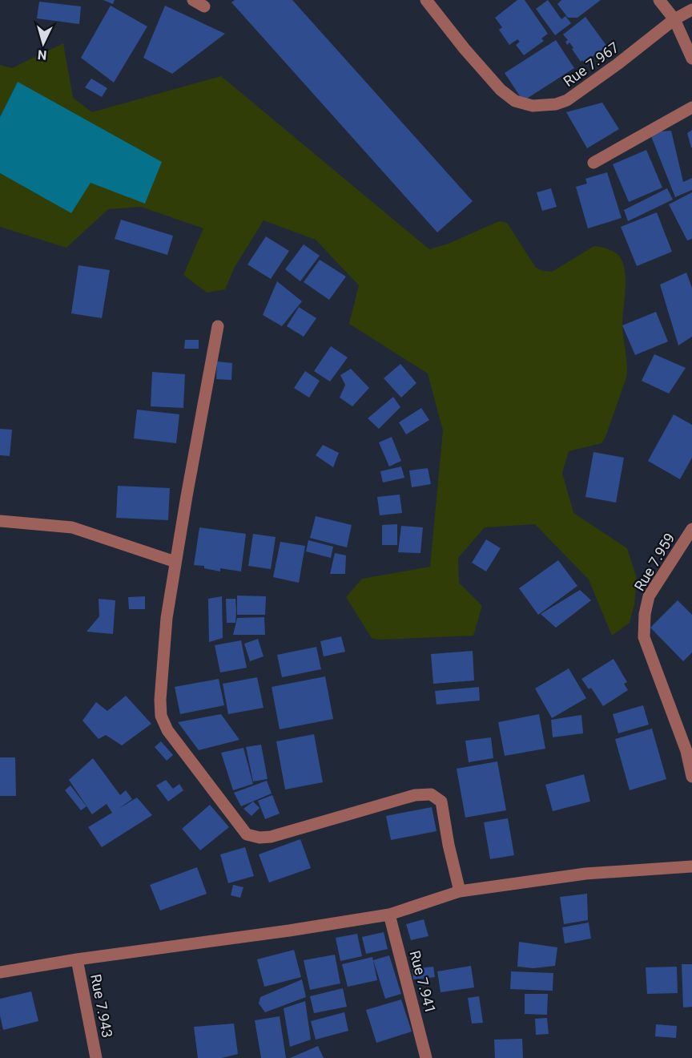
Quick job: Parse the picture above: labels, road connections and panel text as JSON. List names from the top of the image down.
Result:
{
  "streets": {
    "street": [
      "Rue 7.967",
      "Rue 7.959",
      "Rue 7.941",
      "Rue 7.943"
    ]
  },
  "north": "bottom"
}
